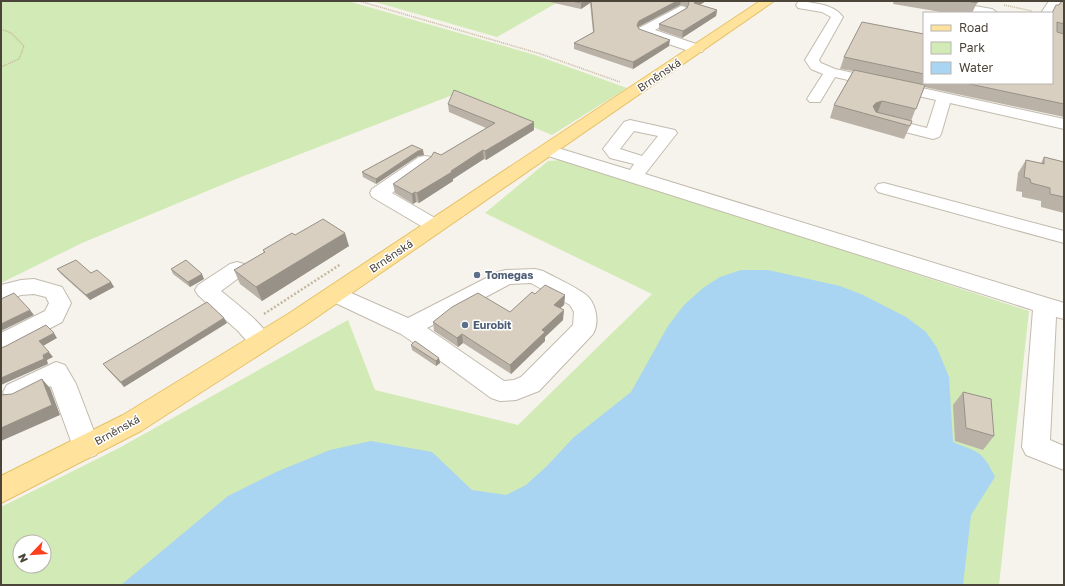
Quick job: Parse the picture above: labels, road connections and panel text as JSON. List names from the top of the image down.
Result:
{
  "streets": {
    "main road": ["Brněnská"]
  },
  "places": ["Tomegas", "Eurobit"],
  "legend": ["Road", "Park", "Water"],
  "north": "bottom left"
}
